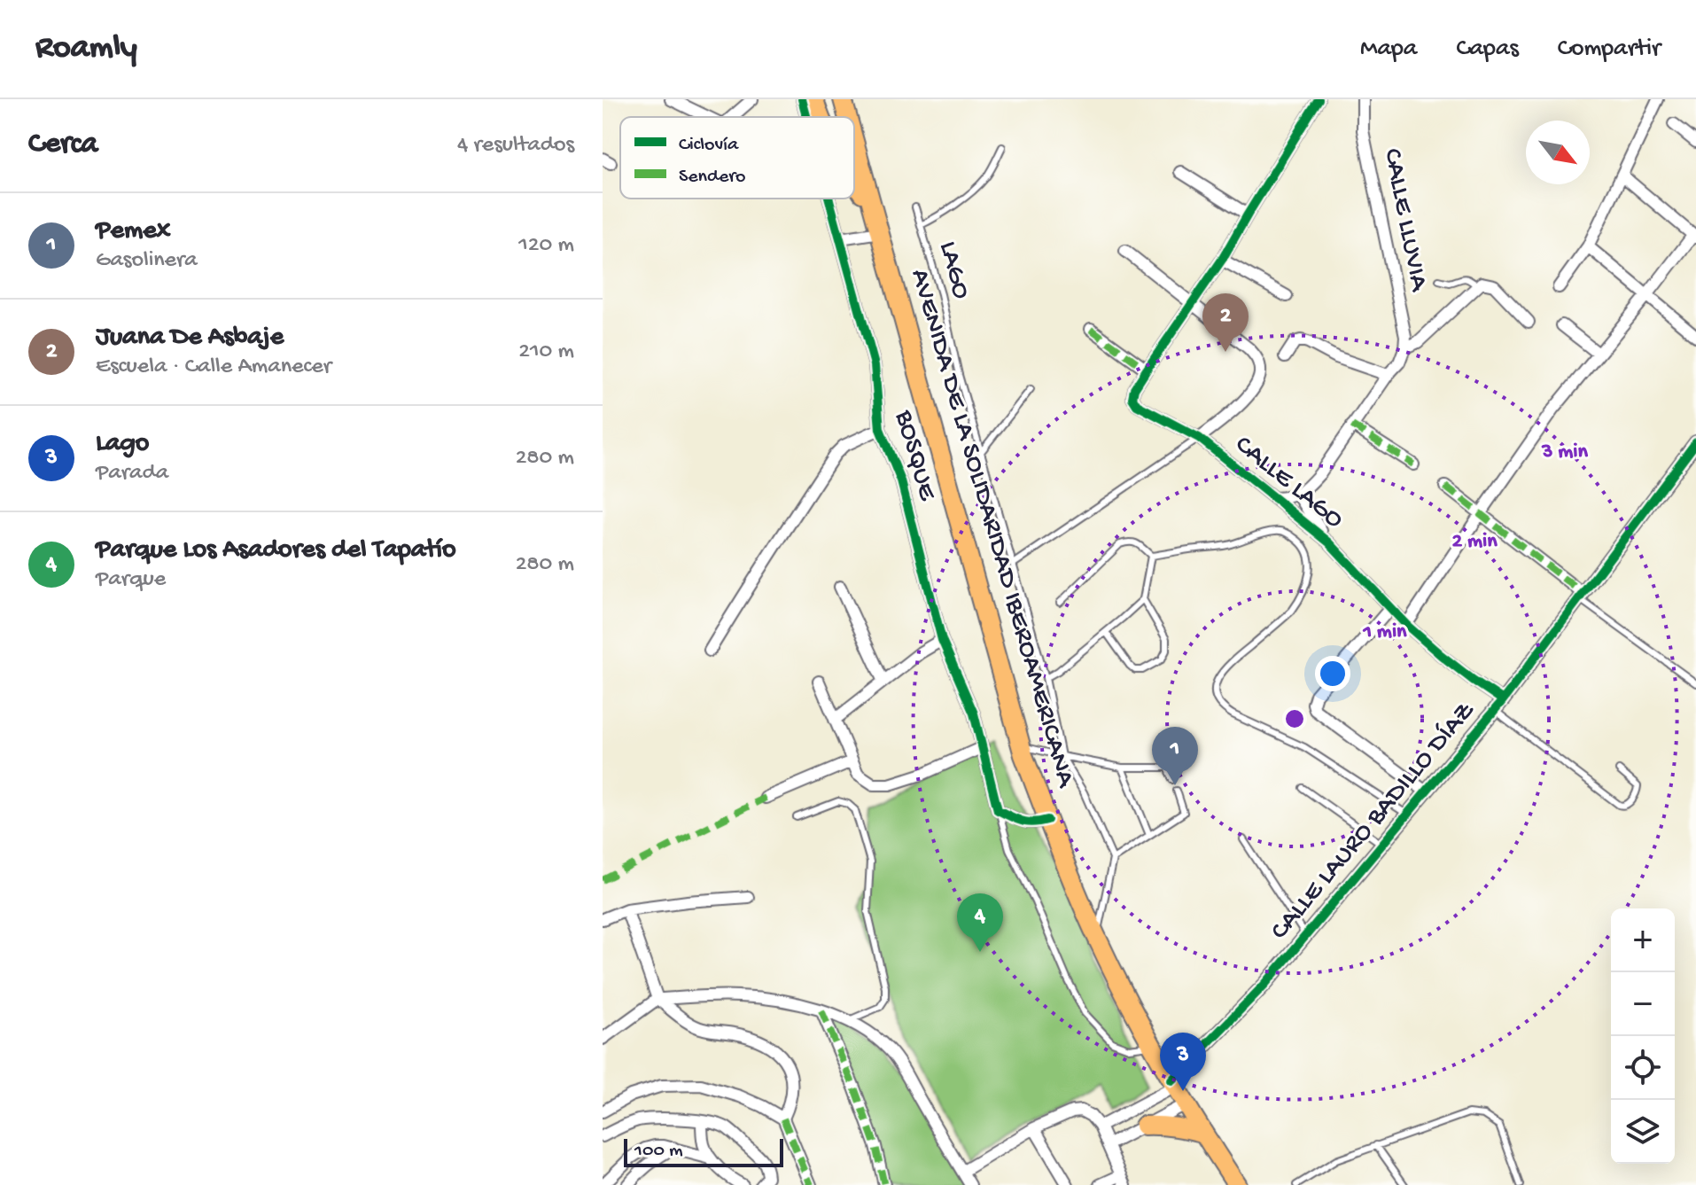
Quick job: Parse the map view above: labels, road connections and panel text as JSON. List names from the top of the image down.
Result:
{
  "streets": {
    "highway": ["AVENIDA DE LA SOLIDARIDAD IBEROAMERICANA"],
    "street": [
      "CALLE LLUVIA",
      "BOSQUE",
      "CALLE LAGO",
      "CALLE LAURO BADILLO DÍAZ"
    ],
    "lane": ["LAGO"]
  },
  "crossings": [
    ["BOSQUE", "AVENIDA DE LA SOLIDARIDAD IBEROAMERICANA"],
    ["CALLE LAGO", "CALLE LAURO BADILLO DÍAZ"],
    ["AVENIDA DE LA SOLIDARIDAD IBEROAMERICANA", "CALLE LAURO BADILLO DÍAZ"]
  ],
  "legend": ["Ciclovía", "Sendero"],
  "scale_bar": "100 m",
  "north": "bottom right",
  "page": {
    "header": "Roamly",
    "nav": ["Mapa", "Capas", "Compartir"],
    "heading": ["Cerca", "4 resultados"],
    "list": [
      {
        "mark": "1",
        "name": "Pemex",
        "note": "Gasolinera",
        "value": "120 m"
      },
      {
        "mark": "2",
        "name": "Juana De Asbaje",
        "note": "Escuela · Calle Amanecer",
        "value": "210 m"
      },
      {
        "mark": "3",
        "name": "Lago",
        "note": "Parada",
        "value": "280 m"
      },
      {
        "mark": "4",
        "name": "Parque Los Asadores del Tapatío",
        "note": "Parque",
        "value": "280 m"
      }
    ],
    "pins": [
      "2",
      "1",
      "4",
      "3"
    ],
    "map_buttons": ["+", "−"],
    "scale": "100 m"
  },
  "rings": ["3 min", "2 min", "1 min"]
}
